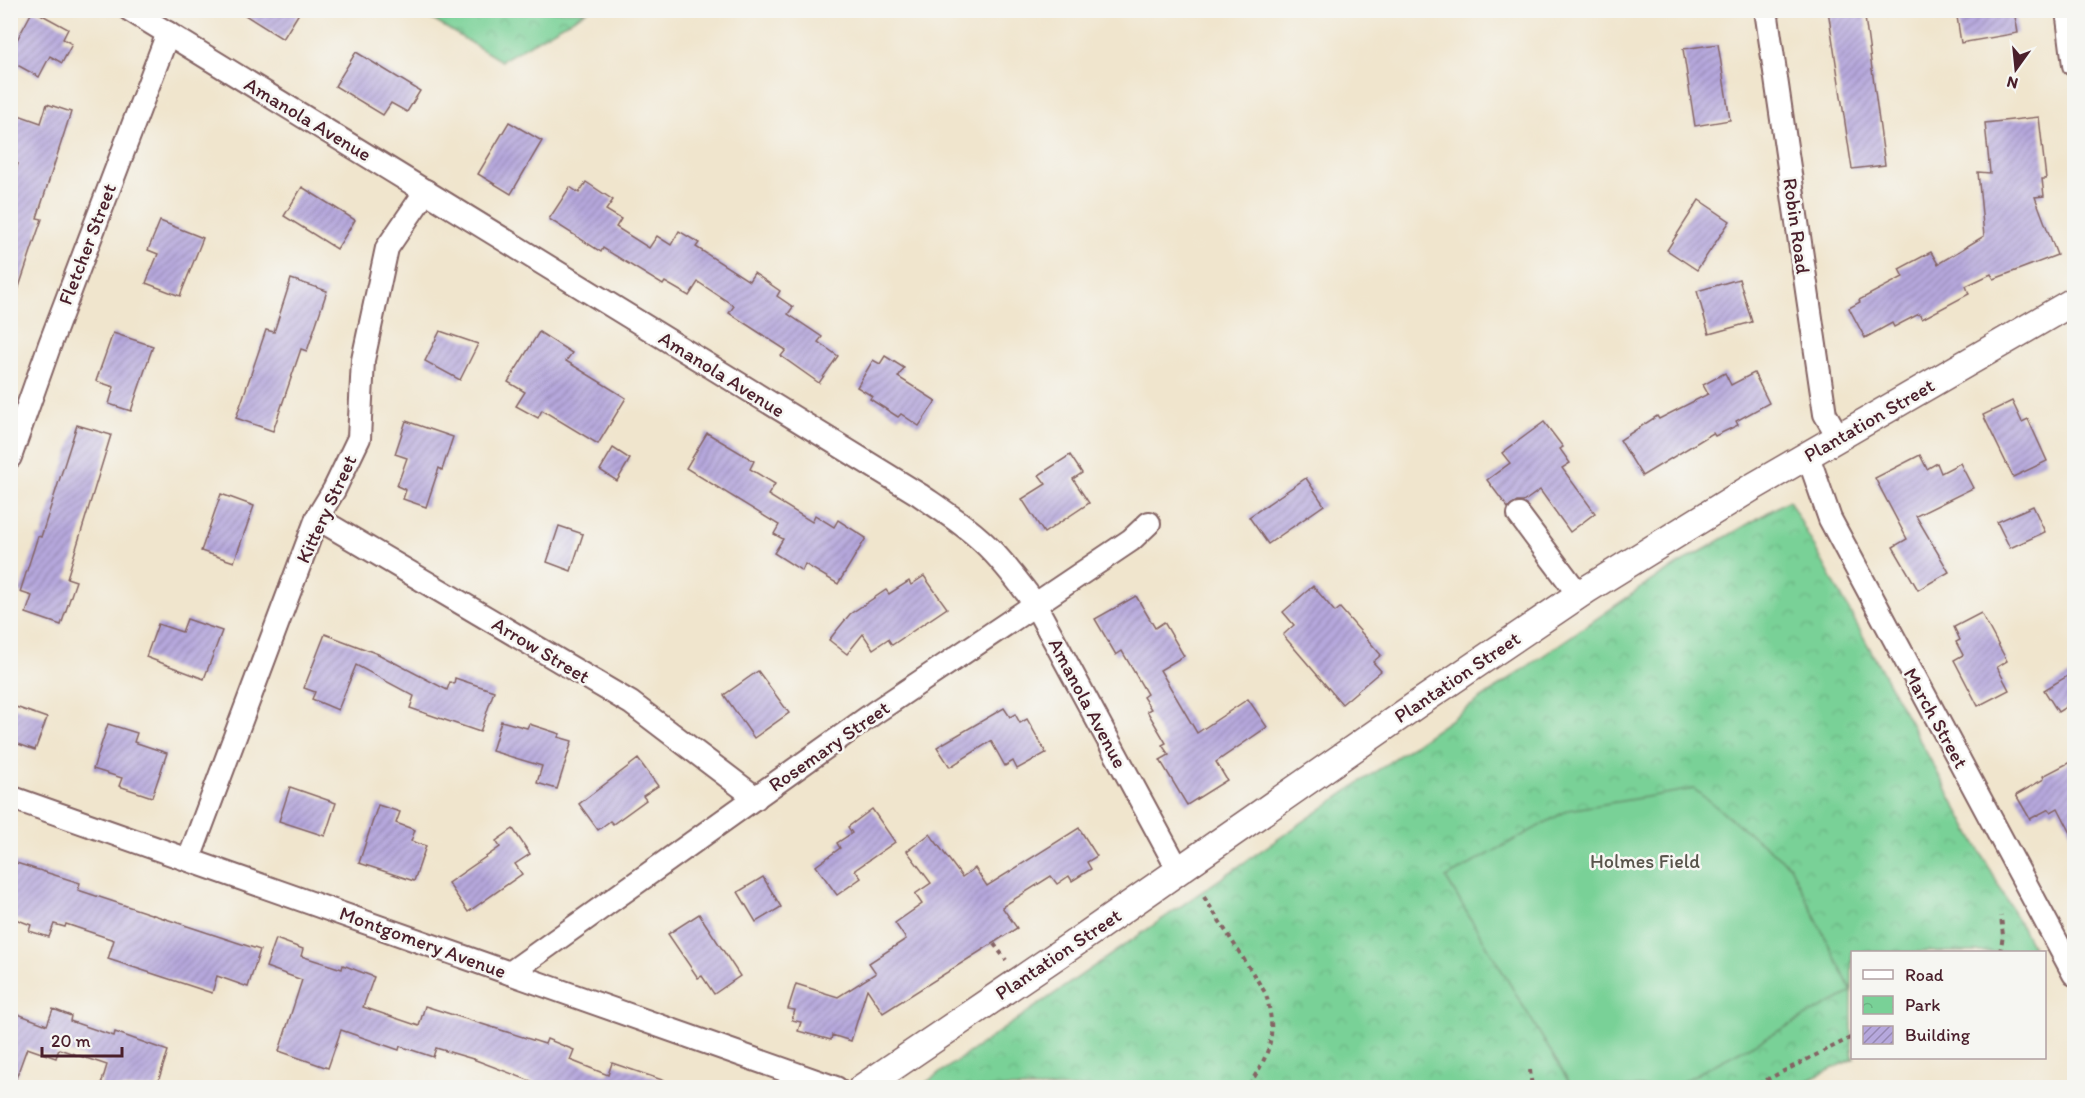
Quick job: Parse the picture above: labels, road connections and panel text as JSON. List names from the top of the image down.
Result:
{
  "streets": {
    "street": [
      "Amanola Avenue",
      "Robin Road",
      "Fletcher Street",
      "Plantation Street",
      "Kittery Street",
      "Arrow Street",
      "March Street",
      "Rosemary Street",
      "Montgomery Avenue"
    ]
  },
  "crossings": [
    ["Amanola Avenue", "Fletcher Street"],
    ["Amanola Avenue", "Plantation Street"],
    ["Amanola Avenue", "Kittery Street"],
    ["Amanola Avenue", "Rosemary Street"],
    ["Robin Road", "Plantation Street"],
    ["Plantation Street", "March Street"],
    ["Kittery Street", "Arrow Street"],
    ["Kittery Street", "Montgomery Avenue"],
    ["Arrow Street", "Rosemary Street"],
    ["Rosemary Street", "Montgomery Avenue"]
  ],
  "parks": ["Holmes Field"],
  "legend": ["Road", "Park", "Building"],
  "scale_bar": "20 m",
  "north": "bottom"
}
